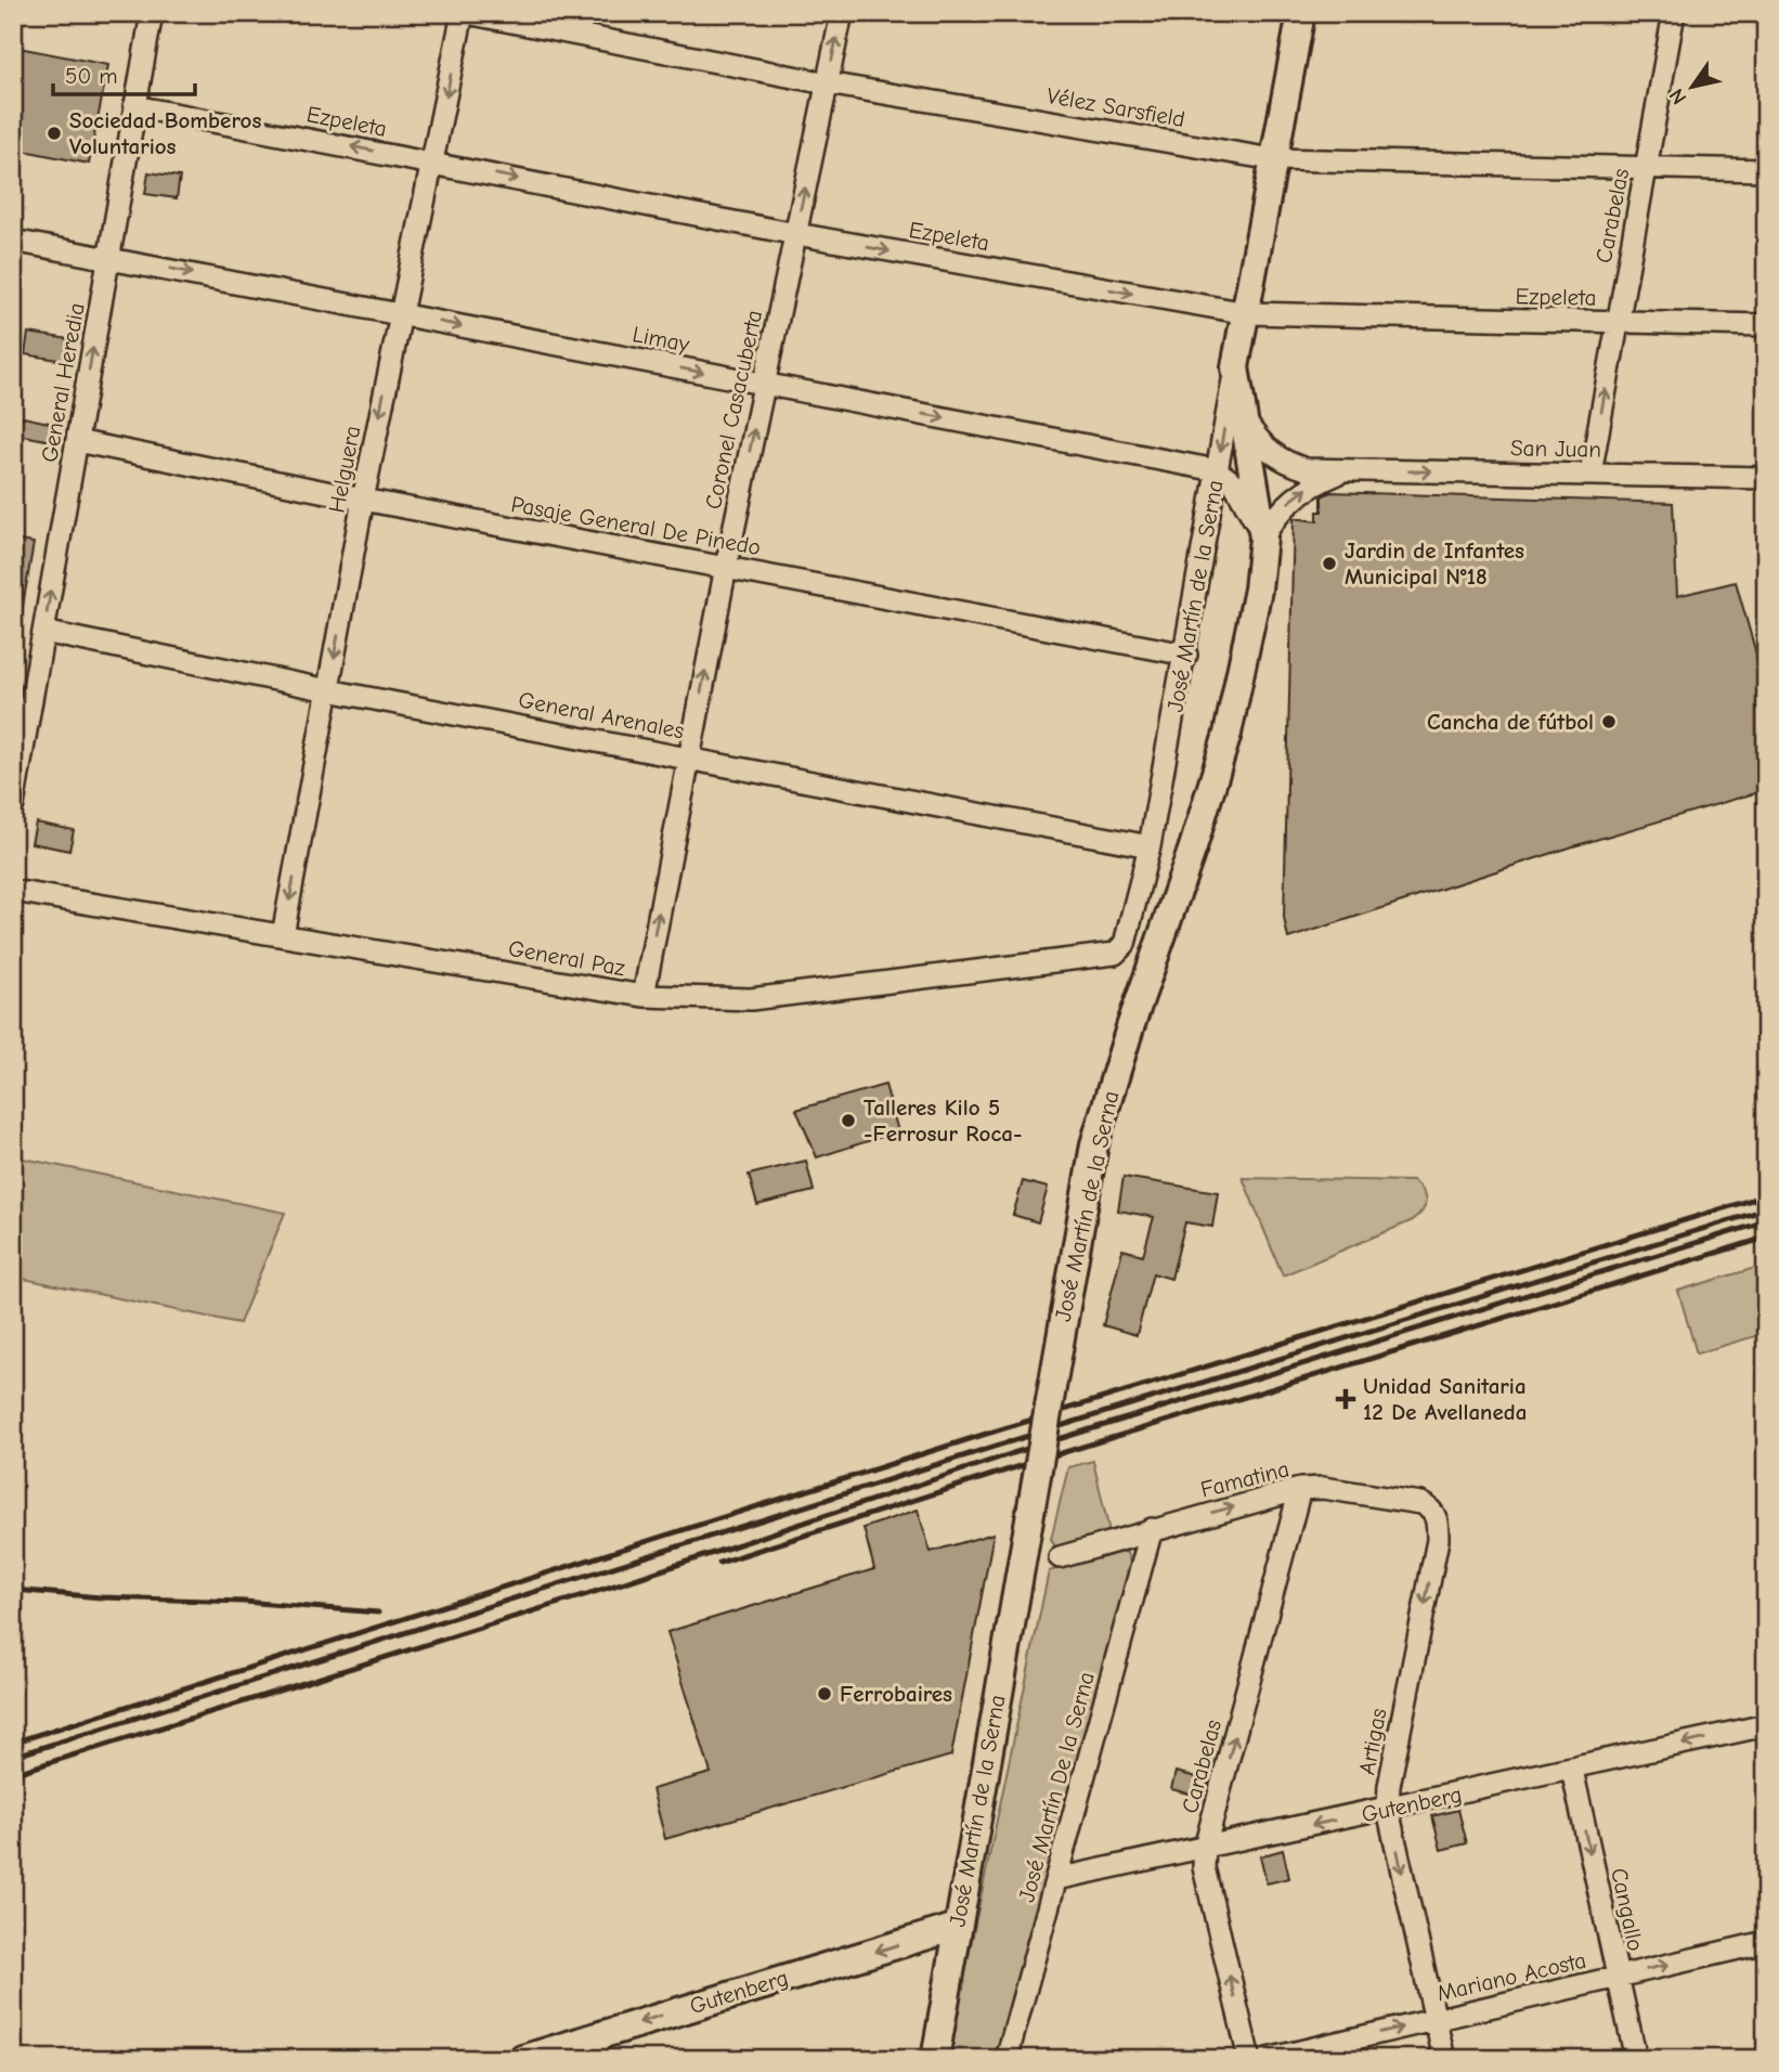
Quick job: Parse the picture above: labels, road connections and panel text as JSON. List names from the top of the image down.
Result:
{
  "streets": {
    "street": [
      "Vélez Sarsfield",
      "Ezpeleta",
      "Carabelas",
      "Limay",
      "General Heredia",
      "Coronel Casacuberta",
      "San Juan",
      "Helguera",
      "Pasaje General De Pinedo",
      "José Martín de la Serna",
      "General Arenales",
      "General Paz",
      "Famatina",
      "Artigas",
      "José Martín De la Serna",
      "Gutenberg",
      "Cangallo",
      "Mariano Acosta"
    ]
  },
  "crossings": [
    ["Vélez Sarsfield", "Carabelas"],
    ["Vélez Sarsfield", "Coronel Casacuberta"],
    ["Vélez Sarsfield", "Helguera"],
    ["Vélez Sarsfield", "José Martín de la Serna"],
    ["Ezpeleta", "Carabelas"],
    ["Ezpeleta", "General Heredia"],
    ["Ezpeleta", "Coronel Casacuberta"],
    ["Ezpeleta", "Helguera"],
    ["Ezpeleta", "José Martín de la Serna"],
    ["Carabelas", "San Juan"],
    ["Carabelas", "Famatina"],
    ["Carabelas", "Gutenberg"],
    ["Limay", "General Heredia"],
    ["Limay", "Coronel Casacuberta"],
    ["Limay", "Helguera"],
    ["Limay", "José Martín de la Serna"],
    ["General Heredia", "Pasaje General De Pinedo"],
    ["General Heredia", "General Arenales"],
    ["Coronel Casacuberta", "Pasaje General De Pinedo"],
    ["Coronel Casacuberta", "General Arenales"],
    ["Coronel Casacuberta", "General Paz"],
    ["San Juan", "José Martín de la Serna"],
    ["Helguera", "Pasaje General De Pinedo"],
    ["Helguera", "General Arenales"],
    ["Helguera", "General Paz"],
    ["Pasaje General De Pinedo", "José Martín de la Serna"],
    ["José Martín de la Serna", "General Arenales"],
    ["José Martín de la Serna", "General Paz"],
    ["José Martín de la Serna", "Gutenberg"],
    ["Famatina", "Artigas"],
    ["Famatina", "José Martín De la Serna"],
    ["Artigas", "Gutenberg"],
    ["Artigas", "Mariano Acosta"],
    ["José Martín De la Serna", "Gutenberg"],
    ["Gutenberg", "Cangallo"],
    ["Cangallo", "Mariano Acosta"]
  ],
  "one_way": [
    "Carabelas",
    "Limay",
    "General Heredia",
    "Coronel Casacuberta",
    "San Juan",
    "Helguera",
    "Famatina",
    "Artigas",
    "Gutenberg",
    "Cangallo",
    "Mariano Acosta"
  ],
  "places": {
    "other": [
      "Sociedad Bomberos Voluntarios",
      "Jardin de Infantes Municipal N°18",
      "Cancha de fútbol",
      "Talleres Kilo 5 -Ferrosur Roca-",
      "Ferrobaires"
    ],
    "health": ["Unidad Sanitaria 12 De Avellaneda"]
  },
  "scale_bar": "50 m",
  "north": "bottom left"
}
